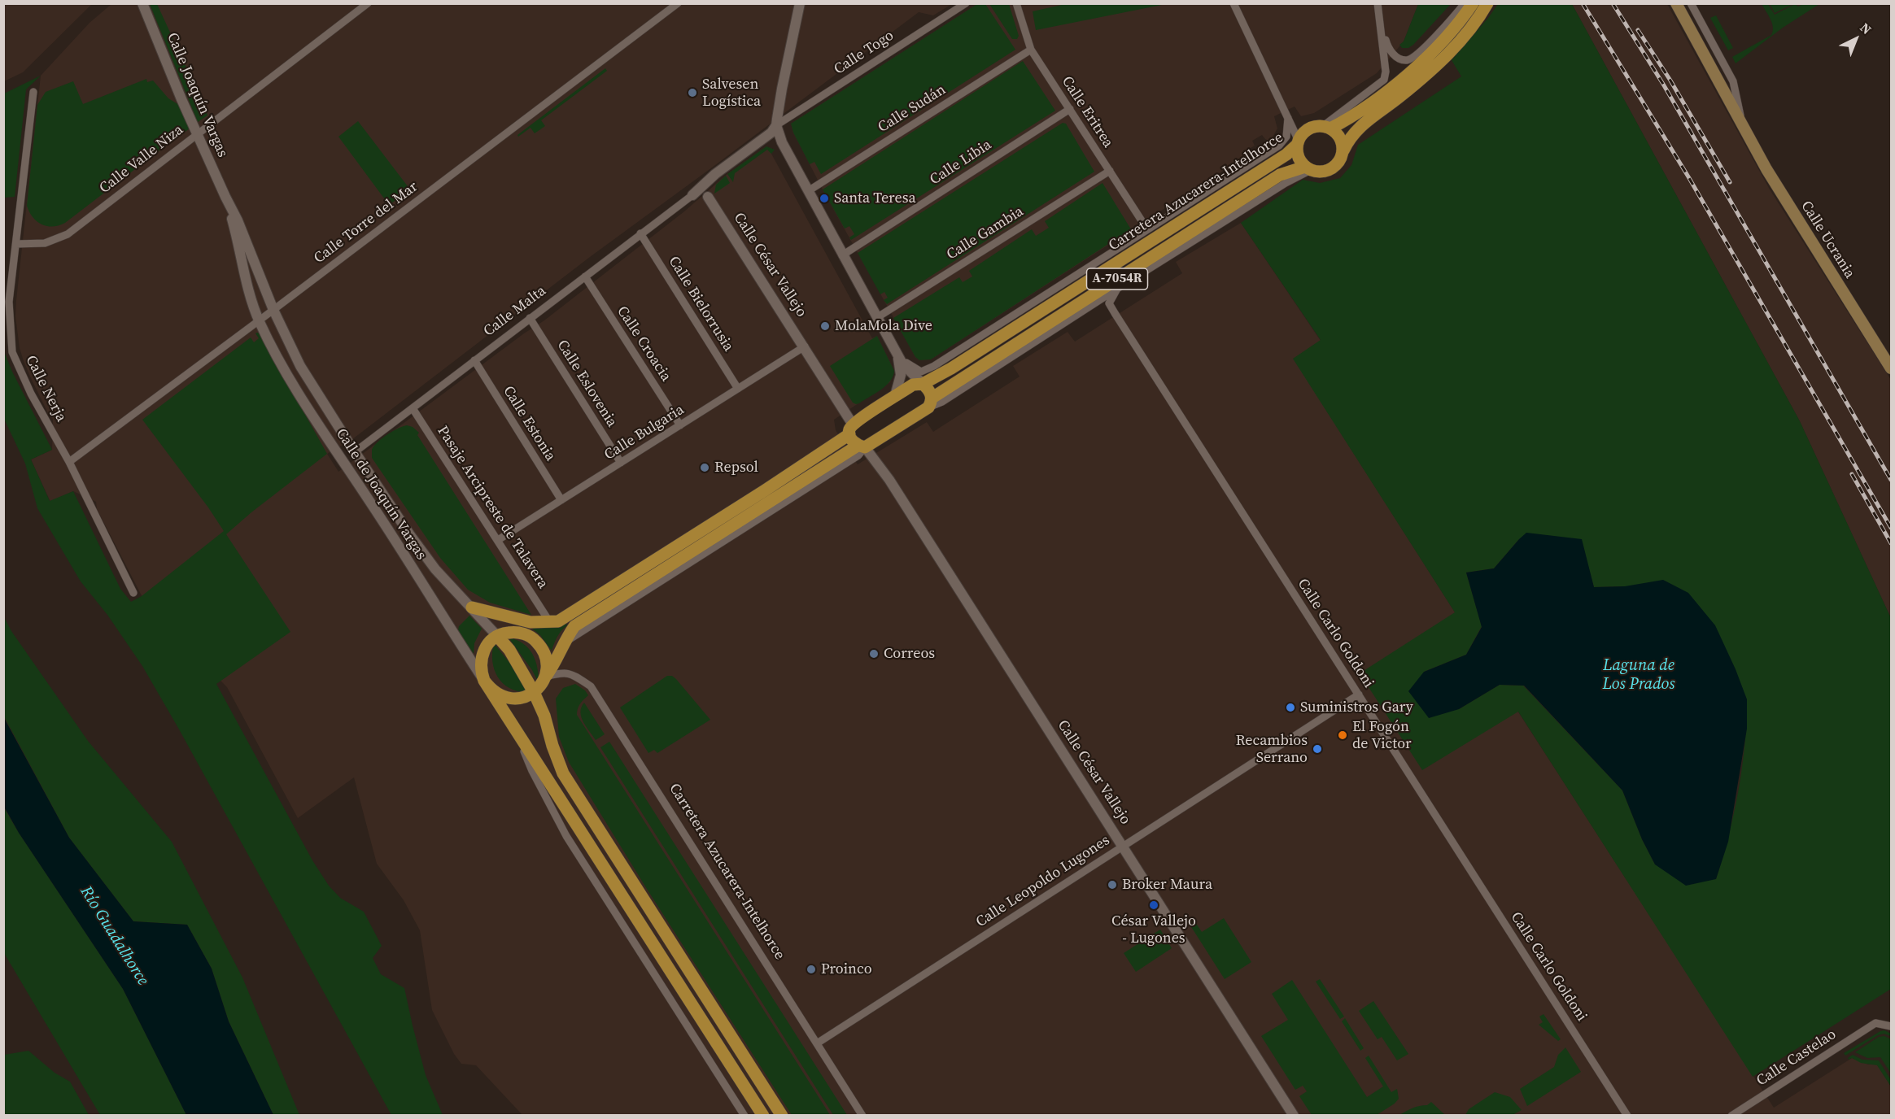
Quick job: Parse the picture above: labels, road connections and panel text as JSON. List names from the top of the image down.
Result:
{
  "streets": {
    "main road": ["Carretera Azucarera-Intelhorce", "Calle Ucrania", "A-7054R"],
    "street": [
      "Calle Togo",
      "Calle Joaquín Vargas",
      "Calle Sudán",
      "Calle Eritrea",
      "Calle Valle Niza",
      "Calle Libia",
      "Calle Torre del Mar",
      "Calle Gambia",
      "Calle César Vallejo",
      "Calle Bielorrusia",
      "Calle Malta",
      "Calle Croacia",
      "Calle Eslovenia",
      "Calle Nerja",
      "Calle Estonia",
      "Calle Bulgaria",
      "Calle de Joaquín Vargas",
      "Pasaje Arcipreste de Talavera",
      "Calle Carlo Goldoni",
      "Calle Leopoldo Lugones",
      "Calle Castelao"
    ]
  },
  "crossings": [
    ["Calle Togo", "Calle Malta"],
    ["Calle Joaquín Vargas", "Calle Valle Niza"],
    ["Calle Joaquín Vargas", "Calle Torre del Mar"],
    ["Calle Joaquín Vargas", "Calle de Joaquín Vargas"],
    ["Calle Sudán", "Calle Eritrea"],
    ["Calle Eritrea", "Calle Libia"],
    ["Calle Eritrea", "Carretera Azucarera-Intelhorce"],
    ["Calle Eritrea", "Calle Gambia"],
    ["Calle Valle Niza", "Calle Nerja"],
    ["Carretera Azucarera-Intelhorce", "A-7054R"],
    ["Carretera Azucarera-Intelhorce", "Calle Leopoldo Lugones"],
    ["Calle Torre del Mar", "Calle Nerja"],
    ["Calle Torre del Mar", "Calle de Joaquín Vargas"],
    ["Calle César Vallejo", "A-7054R"],
    ["Calle César Vallejo", "Calle Bulgaria"],
    ["Calle César Vallejo", "Calle Leopoldo Lugones"],
    ["Calle Bielorrusia", "Calle Malta"],
    ["Calle Bielorrusia", "Calle Bulgaria"],
    ["Calle Malta", "Calle Croacia"],
    ["Calle Malta", "Calle Eslovenia"],
    ["Calle Malta", "Calle Estonia"],
    ["Calle Malta", "Calle de Joaquín Vargas"],
    ["Calle Malta", "Pasaje Arcipreste de Talavera"],
    ["Calle Croacia", "Calle Bulgaria"],
    ["Calle Eslovenia", "Calle Bulgaria"],
    ["Calle Estonia", "Calle Bulgaria"],
    ["Calle Bulgaria", "Pasaje Arcipreste de Talavera"],
    ["Calle Carlo Goldoni", "Calle Leopoldo Lugones"]
  ],
  "water": ["Laguna de Los Prados", "Río Guadalhorce"],
  "places": [
    "Salvesen Logística",
    "Santa Teresa",
    "MolaMola Dive",
    "Repsol",
    "Correos",
    "Suministros Gary",
    "El Fogón de Victor",
    "Recambios Serrano",
    "Broker Maura",
    "César Vallejo - Lugones",
    "Proinco"
  ],
  "north": "top right"
}
